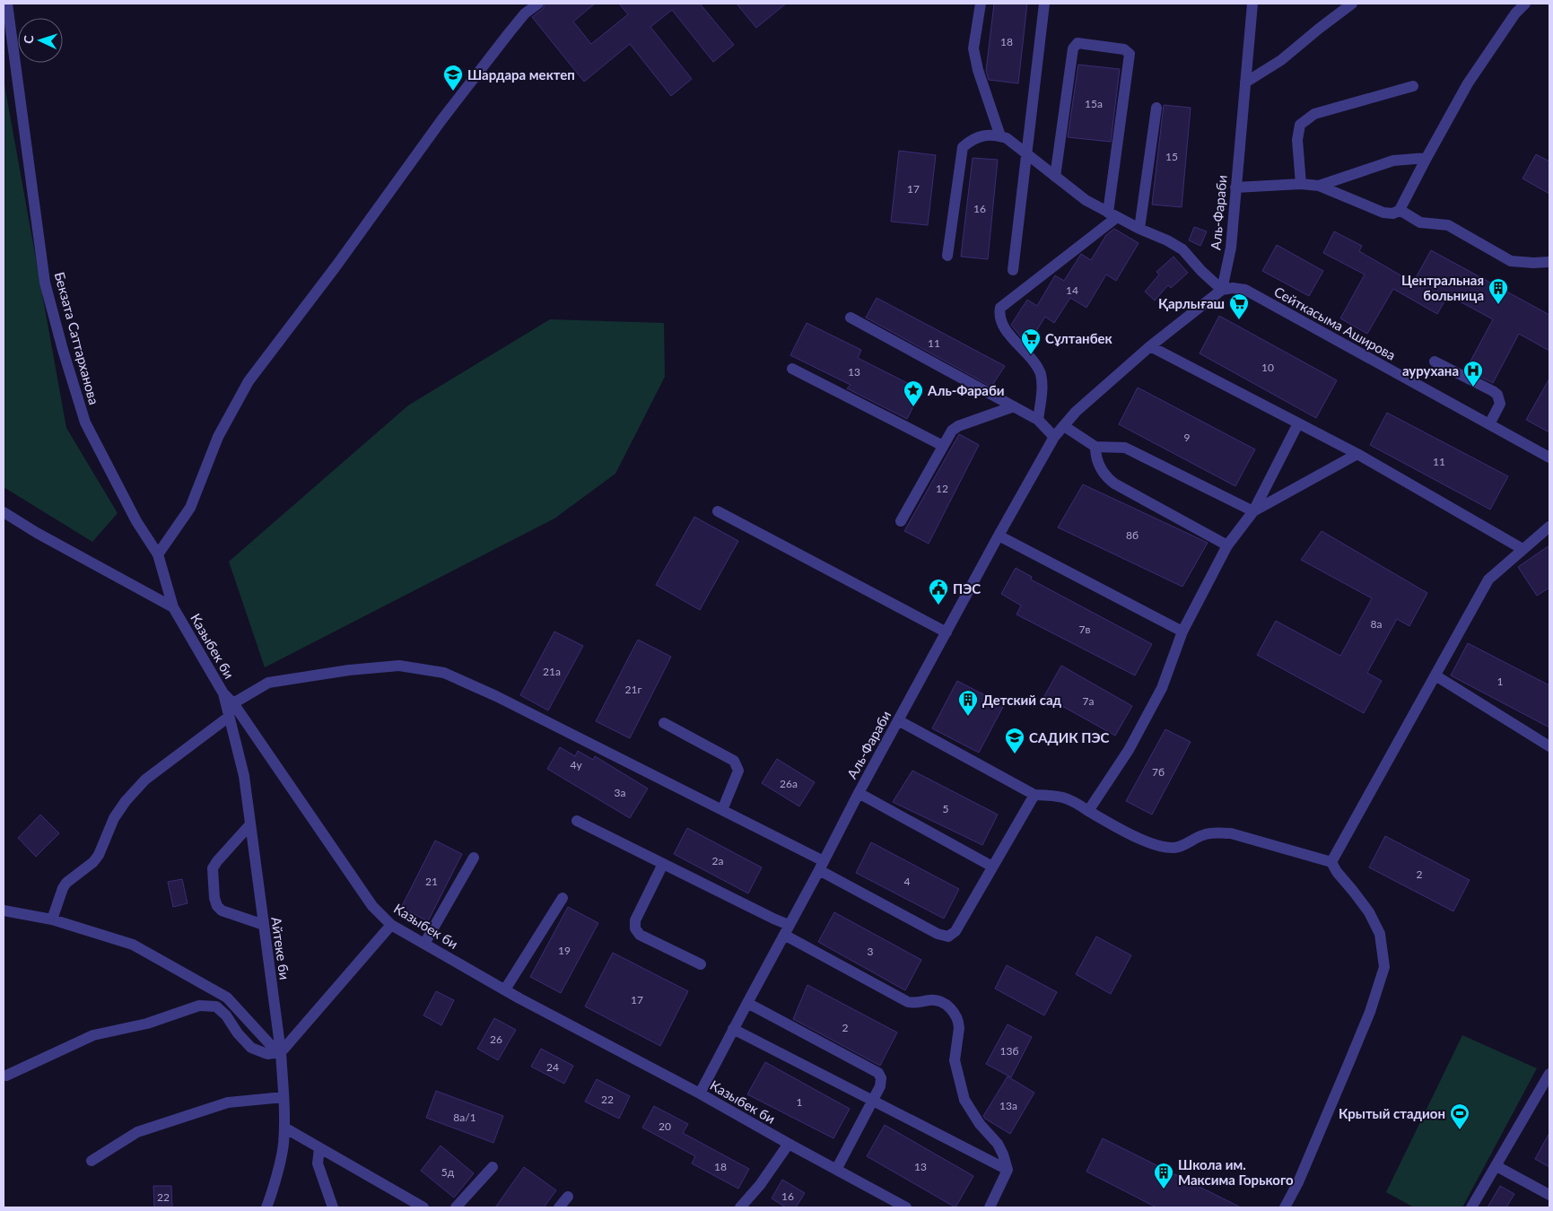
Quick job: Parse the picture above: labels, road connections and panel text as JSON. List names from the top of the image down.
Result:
{
  "streets": {
    "street": [
      "Аль-Фараби",
      "Сейткасыма Аширова",
      "Бекзата Саттарханова",
      "Казыбек би",
      "Айтеке би"
    ]
  },
  "crossings": [
    ["Аль-Фараби", "Сейткасыма Аширова"],
    ["Аль-Фараби", "Казыбек би"],
    ["Бекзата Саттарханова", "Казыбек би"],
    ["Казыбек би", "Айтеке би"]
  ],
  "places": {
    "school or university": ["Шардара мектеп", "САДИК ПЭС"],
    "building": ["Центральная больница", "Детский сад", "Школа им. Максима Горького"],
    "supermarket": ["Қарлығаш", "Сұлтанбек"],
    "hospital": ["аурухана"],
    "place": ["Аль-Фараби"],
    "public building": ["ПЭС"],
    "sports": ["Крытый стадион"]
  },
  "house_numbers": [
    "18",
    "15а",
    "15",
    "17",
    "16",
    "14",
    "11",
    "10",
    "13",
    "9",
    "11",
    "12",
    "8б",
    "8а",
    "7в",
    "21а",
    "1",
    "21г",
    "7а",
    "4у",
    "7б",
    "26а",
    "3а",
    "5",
    "2а",
    "2",
    "21",
    "4",
    "19",
    "3",
    "17",
    "2",
    "26",
    "13б",
    "24",
    "22",
    "1",
    "13а",
    "8а/1",
    "20",
    "18",
    "13",
    "5д",
    "16",
    "22"
  ],
  "north": "left"
}
